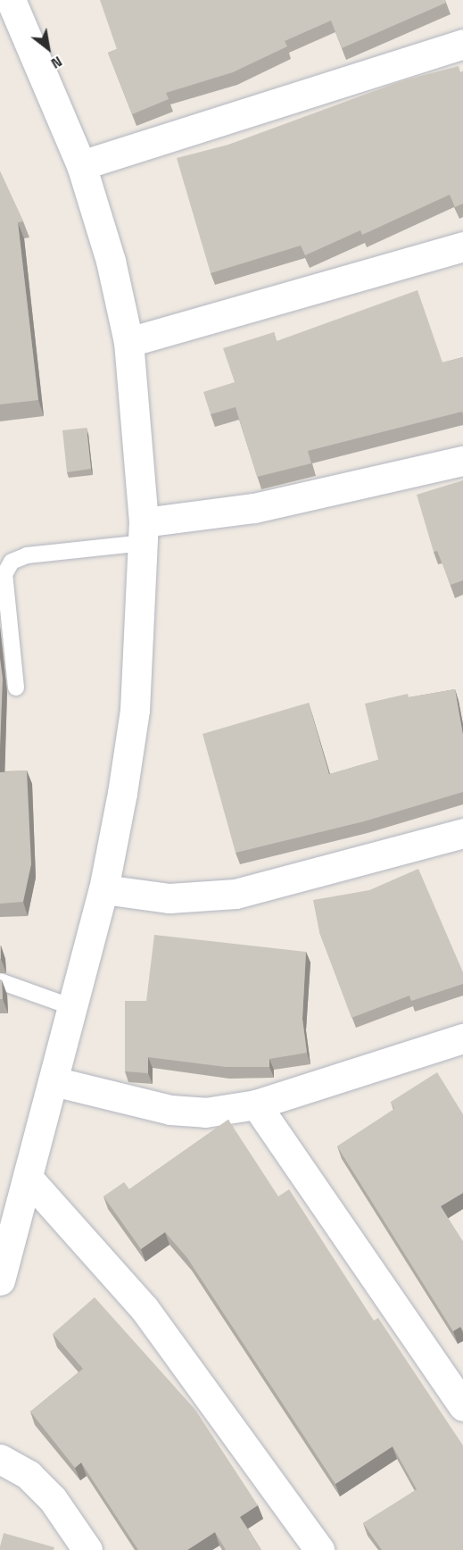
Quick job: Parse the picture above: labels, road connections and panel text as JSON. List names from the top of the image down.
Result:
{
  "north": "bottom right"
}
